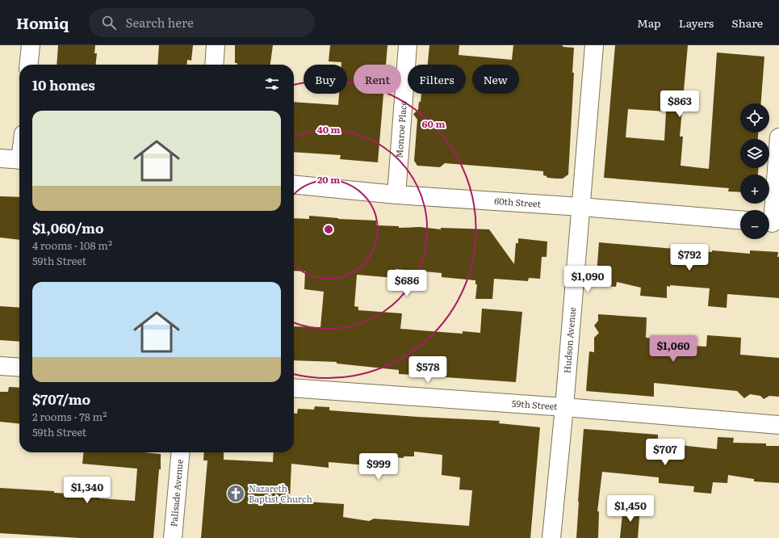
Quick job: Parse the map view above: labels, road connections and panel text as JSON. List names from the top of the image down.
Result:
{
  "streets": {
    "street": [
      "Monroe Place",
      "60th Street",
      "Hudson Avenue",
      "59th Street",
      "Palisade Avenue"
    ]
  },
  "crossings": [
    ["Monroe Place", "60th Street"],
    ["60th Street", "Hudson Avenue"],
    ["Hudson Avenue", "59th Street"]
  ],
  "places": {
    "church": ["Nazareth Baptist Church"]
  },
  "page": {
    "header": "Homiq",
    "search": "Search here",
    "nav": ["Map", "Layers", "Share"],
    "chip": [
      "Buy",
      "Rent",
      "Filters",
      "New"
    ],
    "heading": "10 homes",
    "price": [
      "$863",
      "$792",
      "$1,090",
      "$686",
      "$1,060",
      "$578",
      "$707",
      "$999",
      "$1,340",
      "$1,450"
    ],
    "map_buttons": ["+", "−"],
    "list": [
      {
        "name": "$1,060/mo",
        "note": "4 rooms · 108 m² · 59th Street"
      },
      {
        "name": "$707/mo",
        "note": "2 rooms · 78 m² · 59th Street"
      }
    ]
  },
  "rings": ["60 m", "40 m", "20 m"]
}
